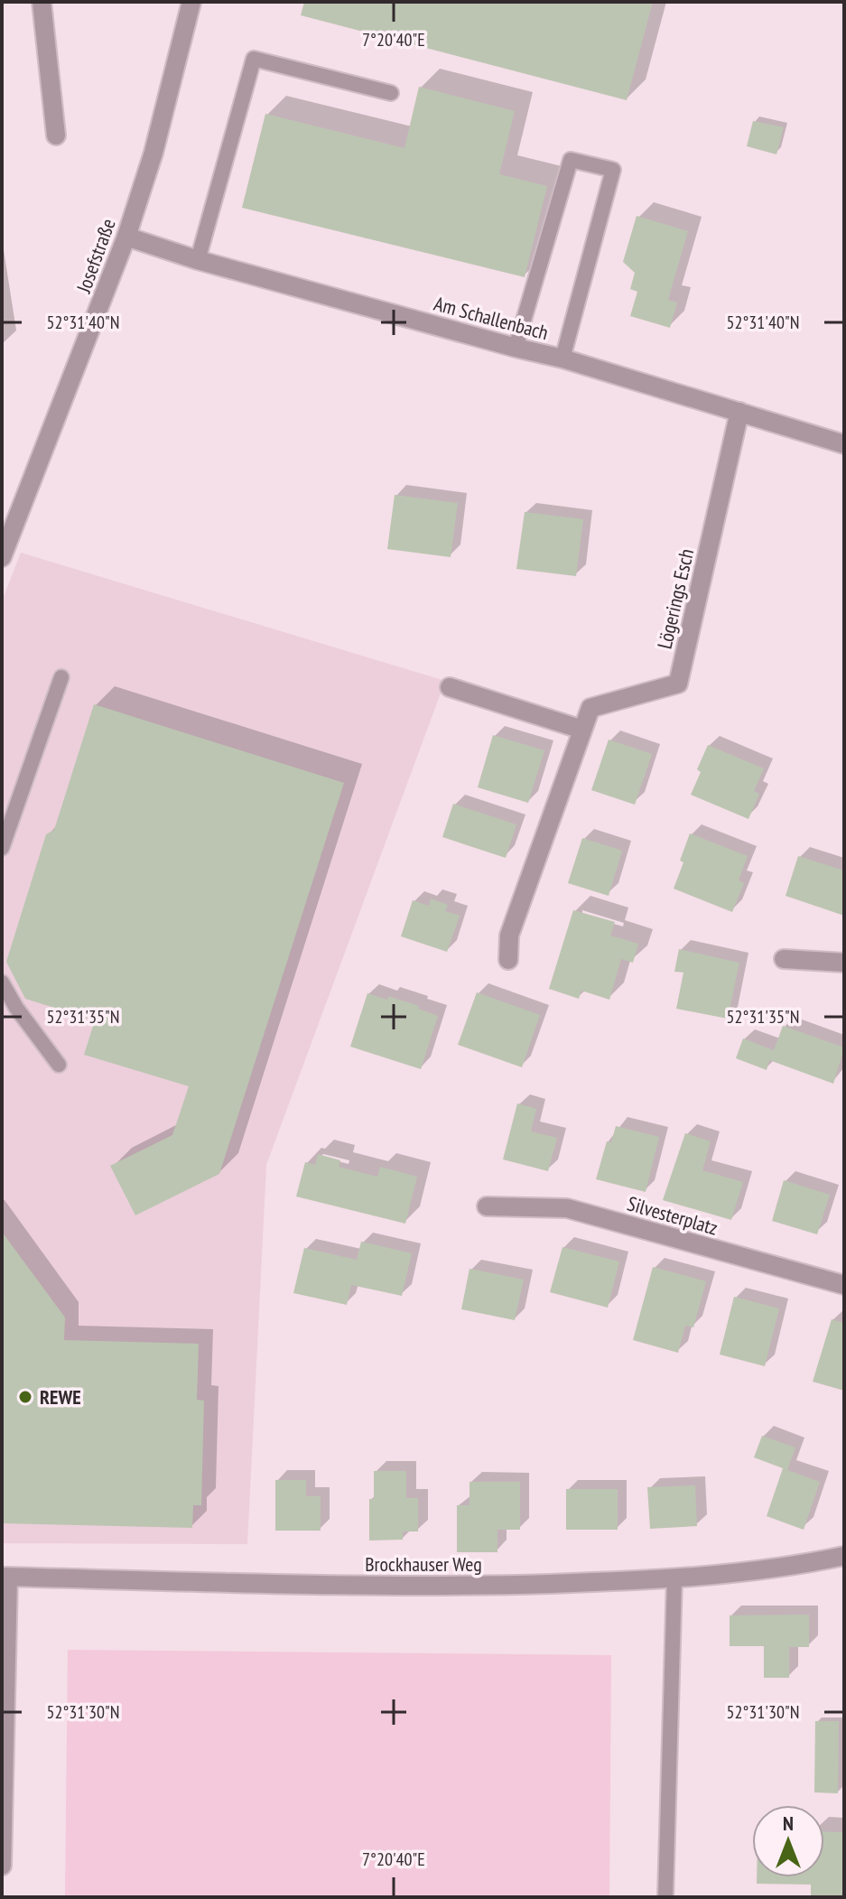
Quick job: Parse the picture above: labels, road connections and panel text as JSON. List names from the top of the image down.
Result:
{
  "streets": {
    "street": [
      "Josefstraße",
      "Am Schallenbach",
      "Lögerings Esch",
      "Silvesterplatz",
      "Brockhauser Weg"
    ]
  },
  "crossings": [
    ["Josefstraße", "Am Schallenbach"],
    ["Am Schallenbach", "Lögerings Esch"]
  ],
  "places": ["REWE"],
  "north": "top",
  "coordinates": [
    "7°20'40\"E",
    "52°31'40\"N",
    "52°31'35\"N",
    "52°31'30\"N"
  ]
}
